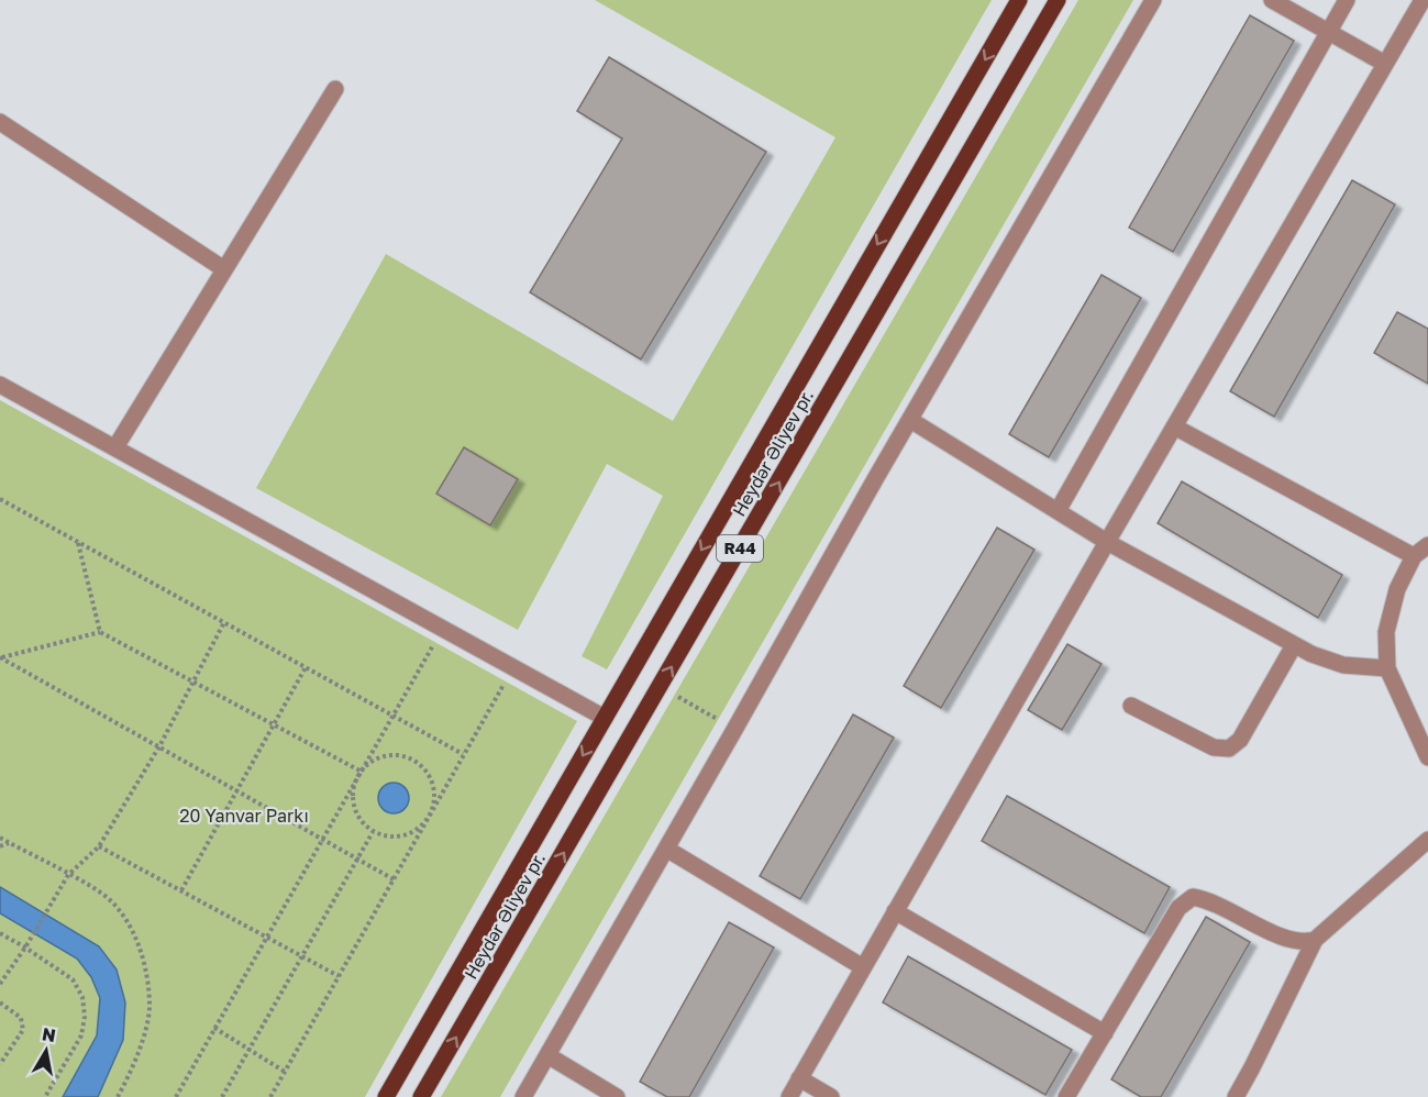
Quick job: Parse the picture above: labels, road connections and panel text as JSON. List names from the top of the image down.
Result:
{
  "streets": {
    "main road": ["Heydər Əliyev pr.", "R44"]
  },
  "parks": ["20 Yanvar Parkı"],
  "north": "top"
}
